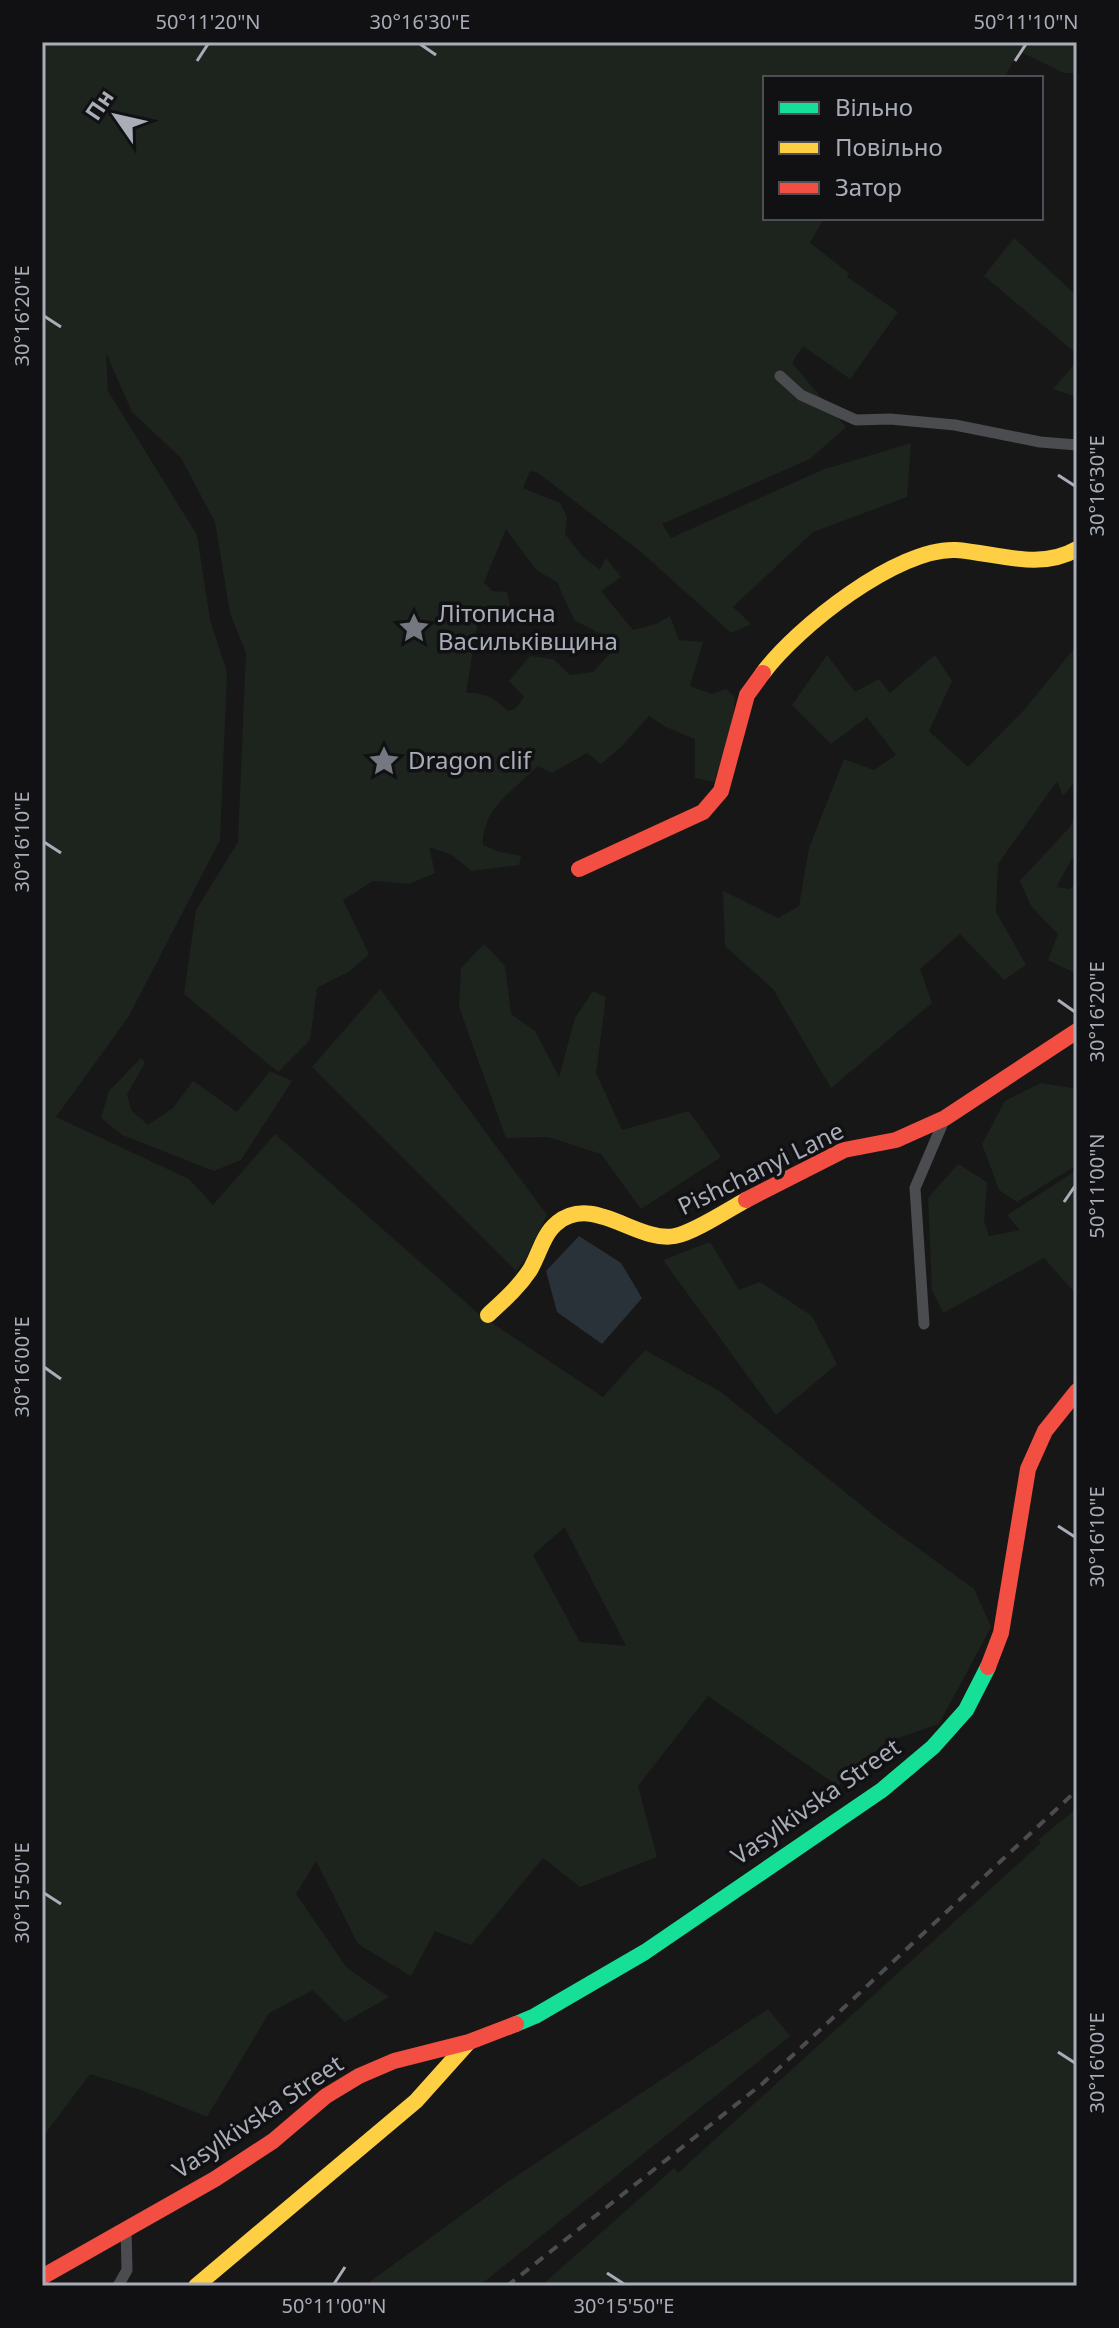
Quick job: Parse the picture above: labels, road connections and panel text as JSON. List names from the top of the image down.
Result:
{
  "streets": {
    "street": ["Pishchanyi Lane", "Vasylkivska Street"]
  },
  "places": {
    "place": ["Літописна Васильківщина", "Dragon clif"]
  },
  "legend": ["Вільно", "Повільно", "Затор"],
  "north": "top left",
  "coordinates": [
    "50°11'20\"N",
    "30°16'30\"E",
    "50°11'10\"N",
    "30°16'20\"E",
    "30°16'10\"E",
    "50°11'00\"N",
    "30°16'00\"E",
    "30°15'50\"E"
  ]
}
